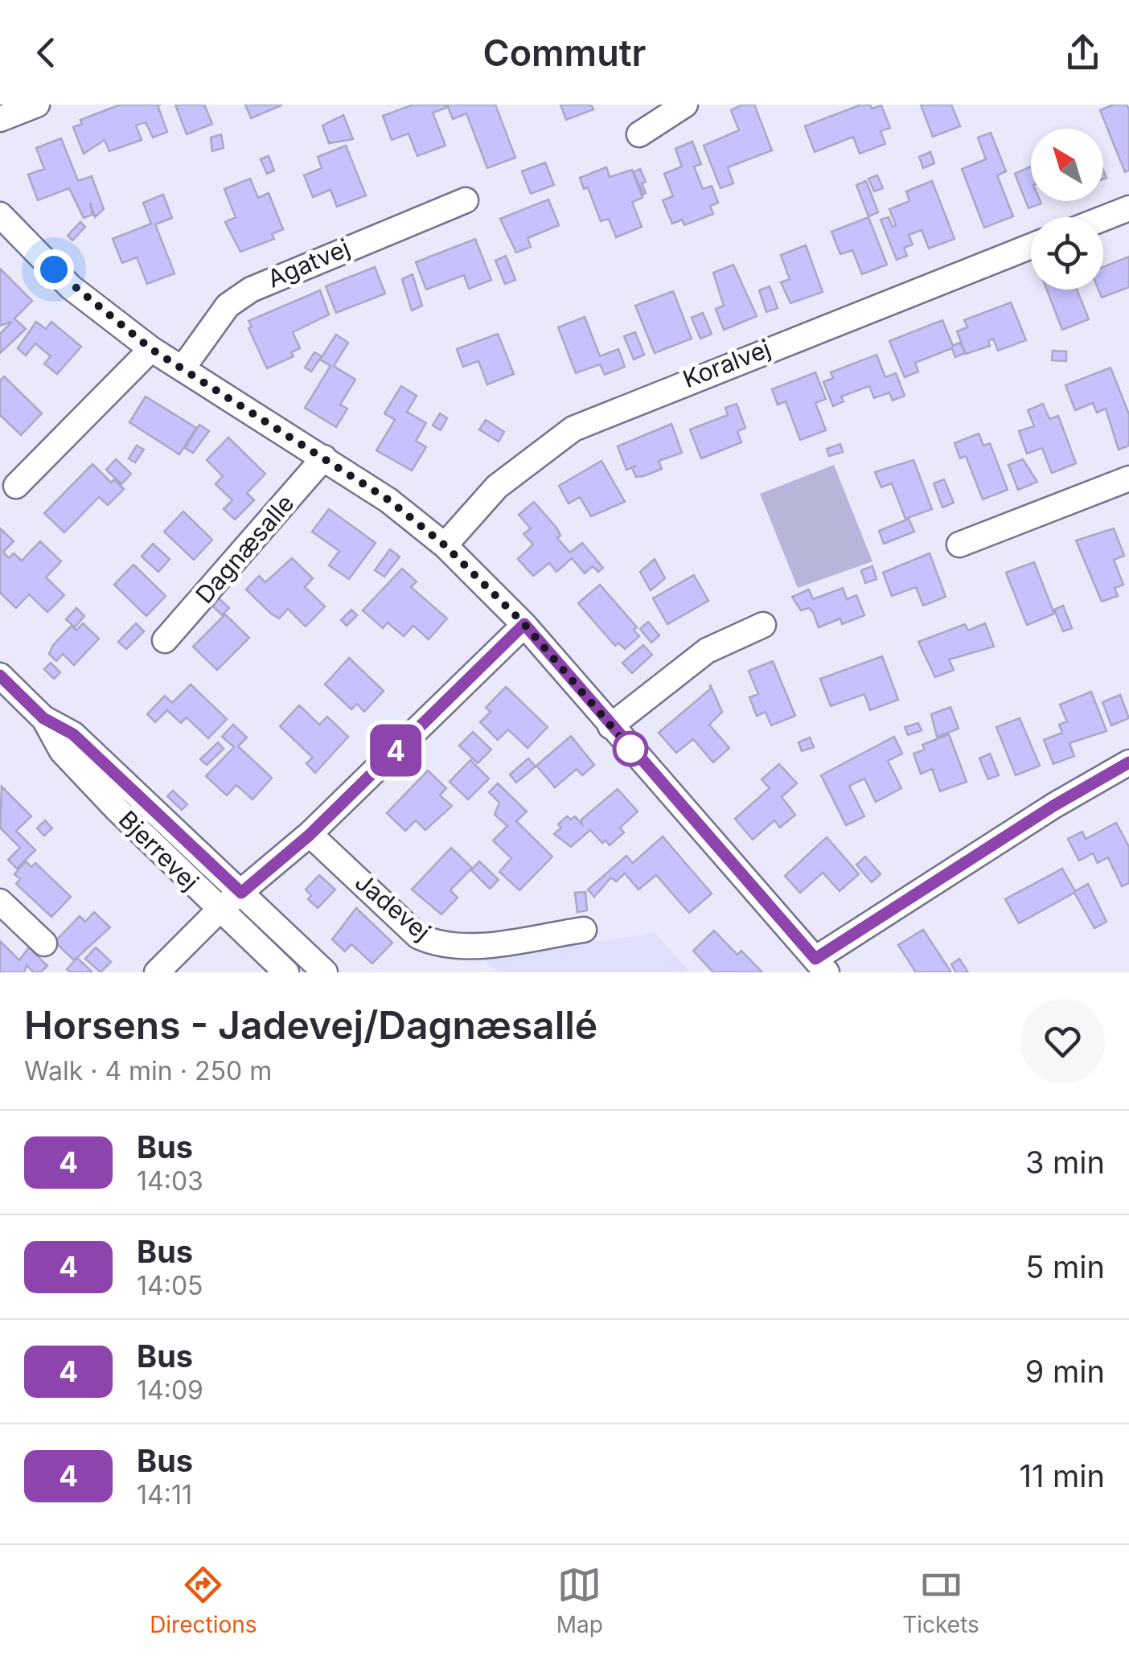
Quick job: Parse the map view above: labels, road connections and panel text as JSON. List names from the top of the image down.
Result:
{
  "streets": {
    "street": [
      "Agatvej",
      "Koralvej",
      "Dagnæsalle",
      "Bjerrevej",
      "Jadevej"
    ]
  },
  "lines": ["bus line 4"],
  "north": "top left",
  "page": {
    "header": "Commutr",
    "on_map": "4",
    "heading": ["Horsens - Jadevej/Dagnæsallé", "Walk · 4 min · 250 m"],
    "list": [
      {
        "mark": "4",
        "name": "Bus",
        "note": "14:03",
        "value": "3 min"
      },
      {
        "mark": "4",
        "name": "Bus",
        "note": "14:05",
        "value": "5 min"
      },
      {
        "mark": "4",
        "name": "Bus",
        "note": "14:09",
        "value": "9 min"
      },
      {
        "mark": "4",
        "name": "Bus",
        "note": "14:11",
        "value": "11 min"
      }
    ],
    "tabs": ["Directions", "Map", "Tickets"]
  }
}
